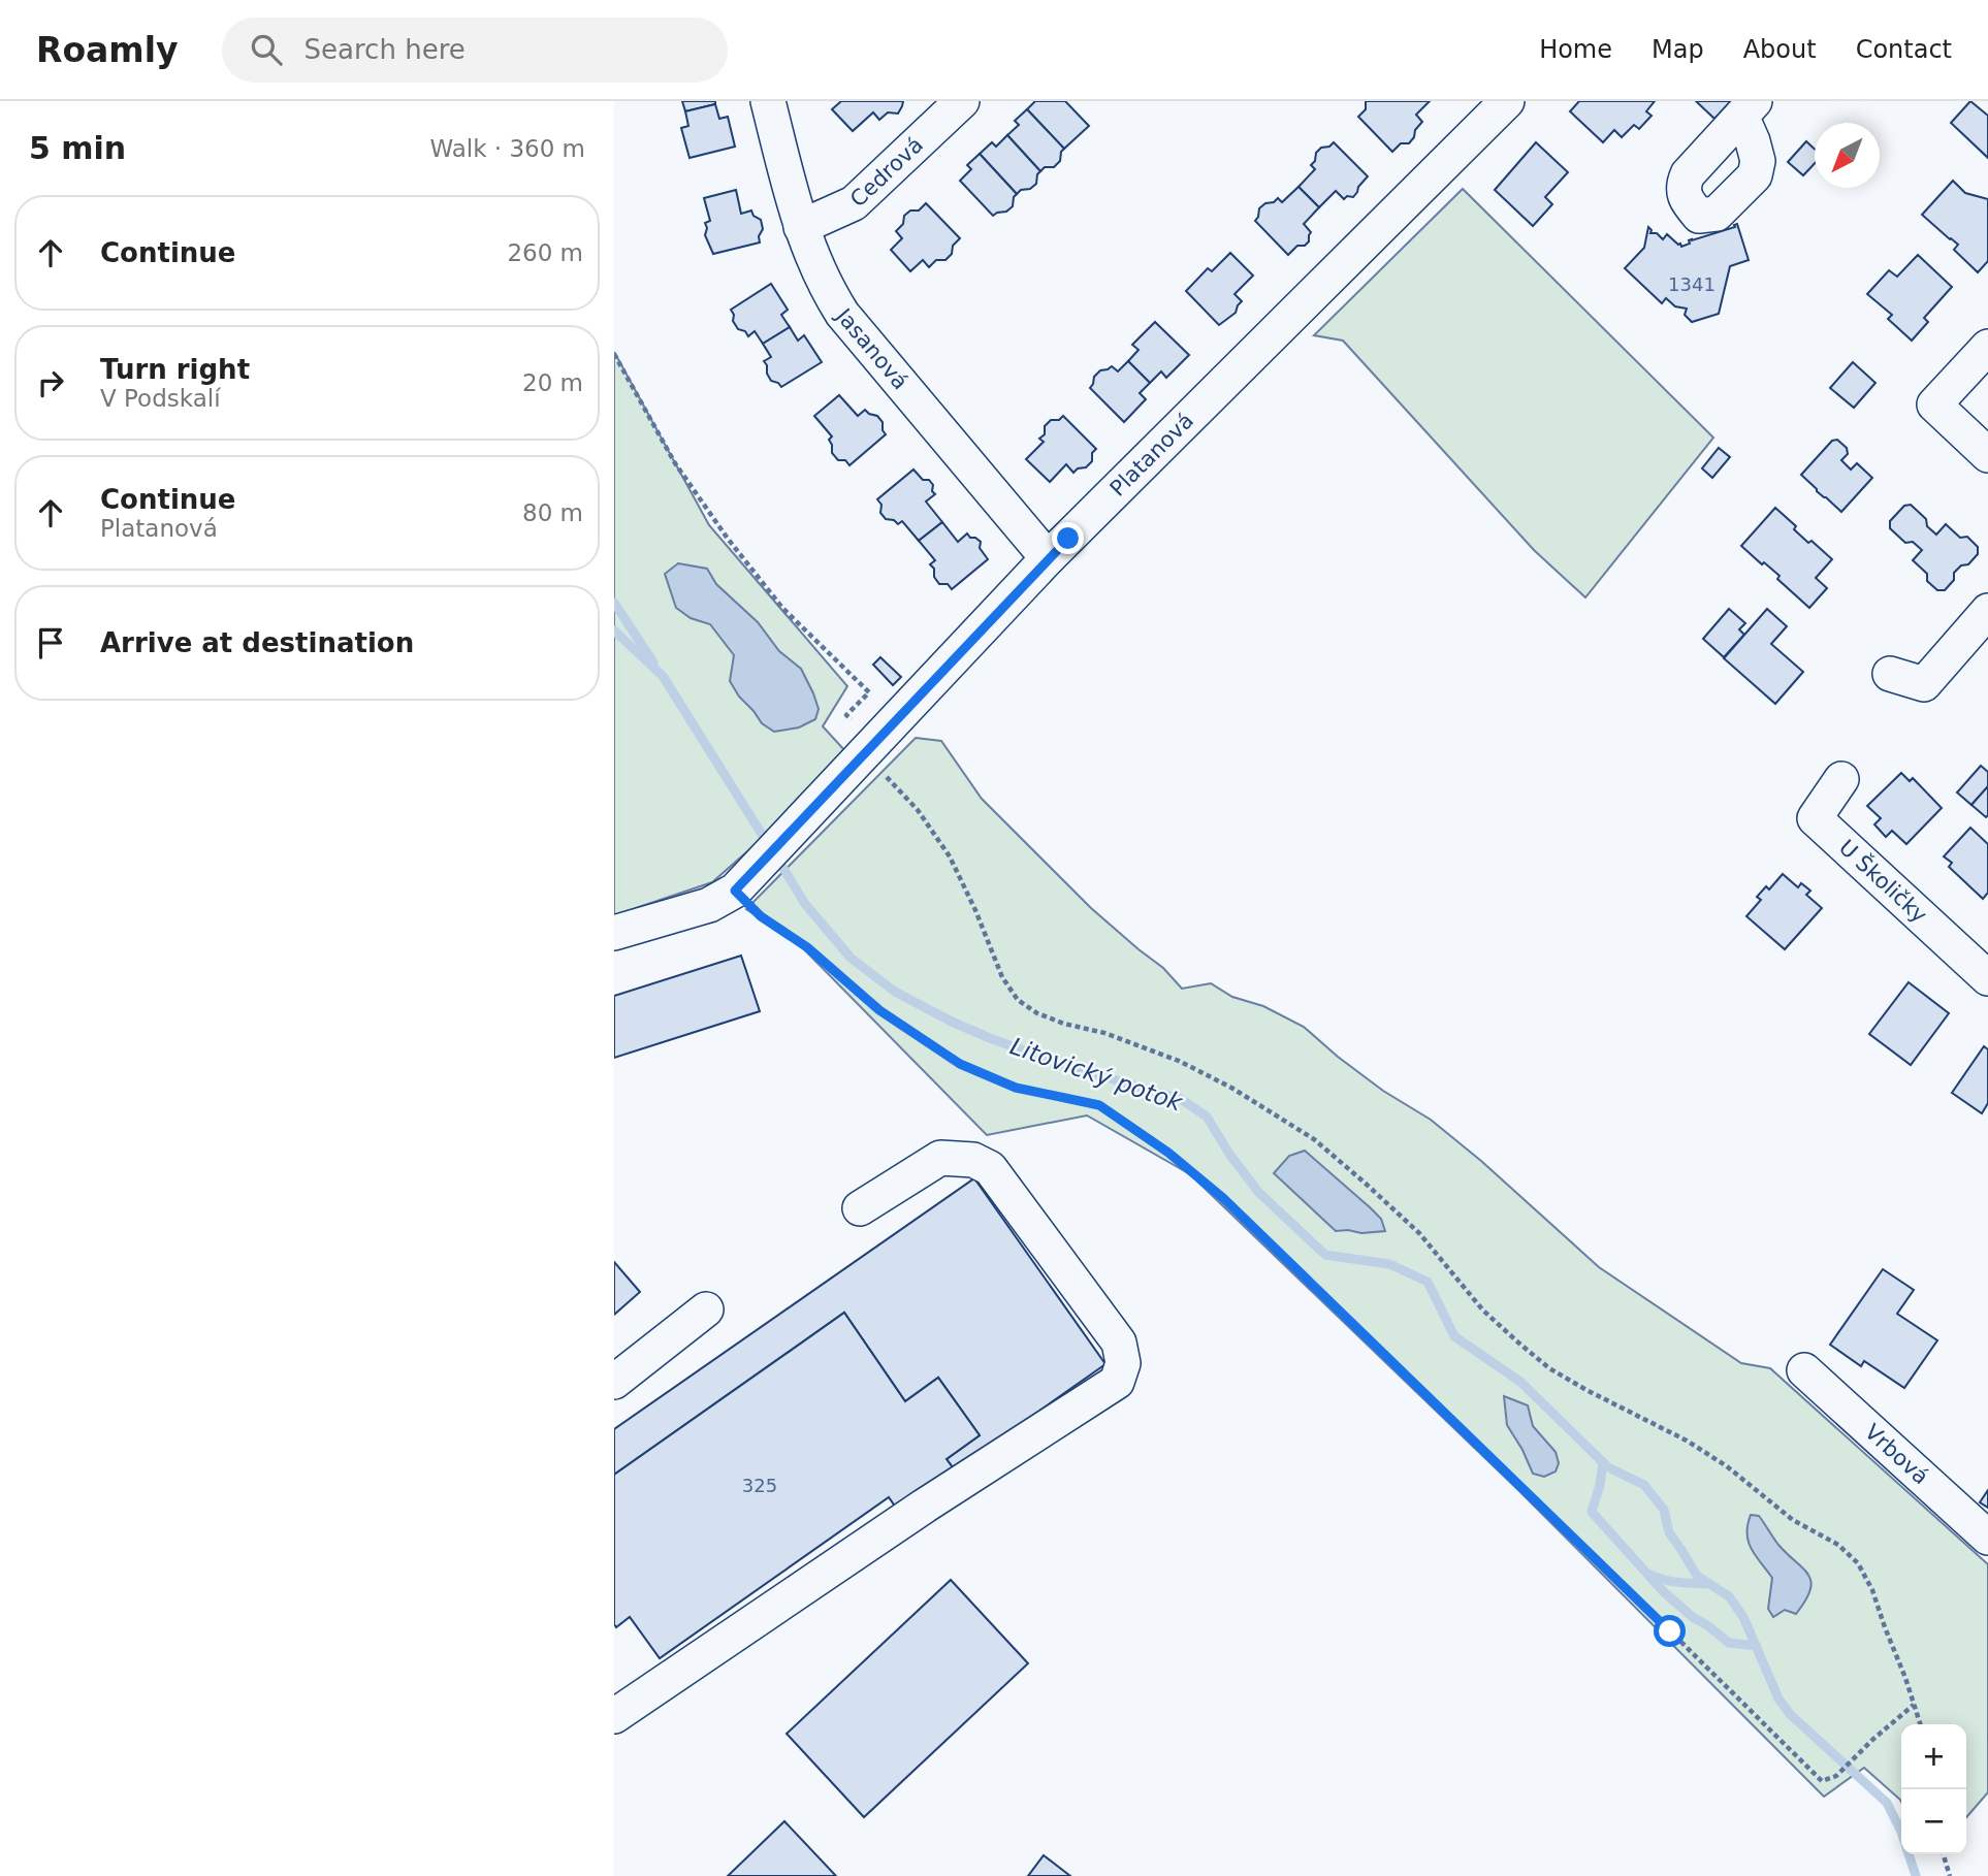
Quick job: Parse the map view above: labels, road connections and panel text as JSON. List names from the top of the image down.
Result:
{
  "streets": {
    "street": [
      "Cedrová",
      "Jasanová",
      "Platanová",
      "U Školičky",
      "Vrbová"
    ]
  },
  "crossings": [
    ["Cedrová", "Jasanová"],
    ["Jasanová", "Platanová"]
  ],
  "water": ["Litovický potok"],
  "house_numbers": ["1341", "325"],
  "north": "bottom left",
  "page": {
    "header": "Roamly",
    "search": "Search here",
    "nav": [
      "Home",
      "Map",
      "About",
      "Contact"
    ],
    "heading": ["5 min", "Walk · 360 m"],
    "list": [
      ["Continue", "260 m"],
      ["Turn right", "V Podskalí", "20 m"],
      ["Continue", "Platanová", "80 m"],
      "Arrive at destination"
    ],
    "map_buttons": ["+", "−"]
  }
}
